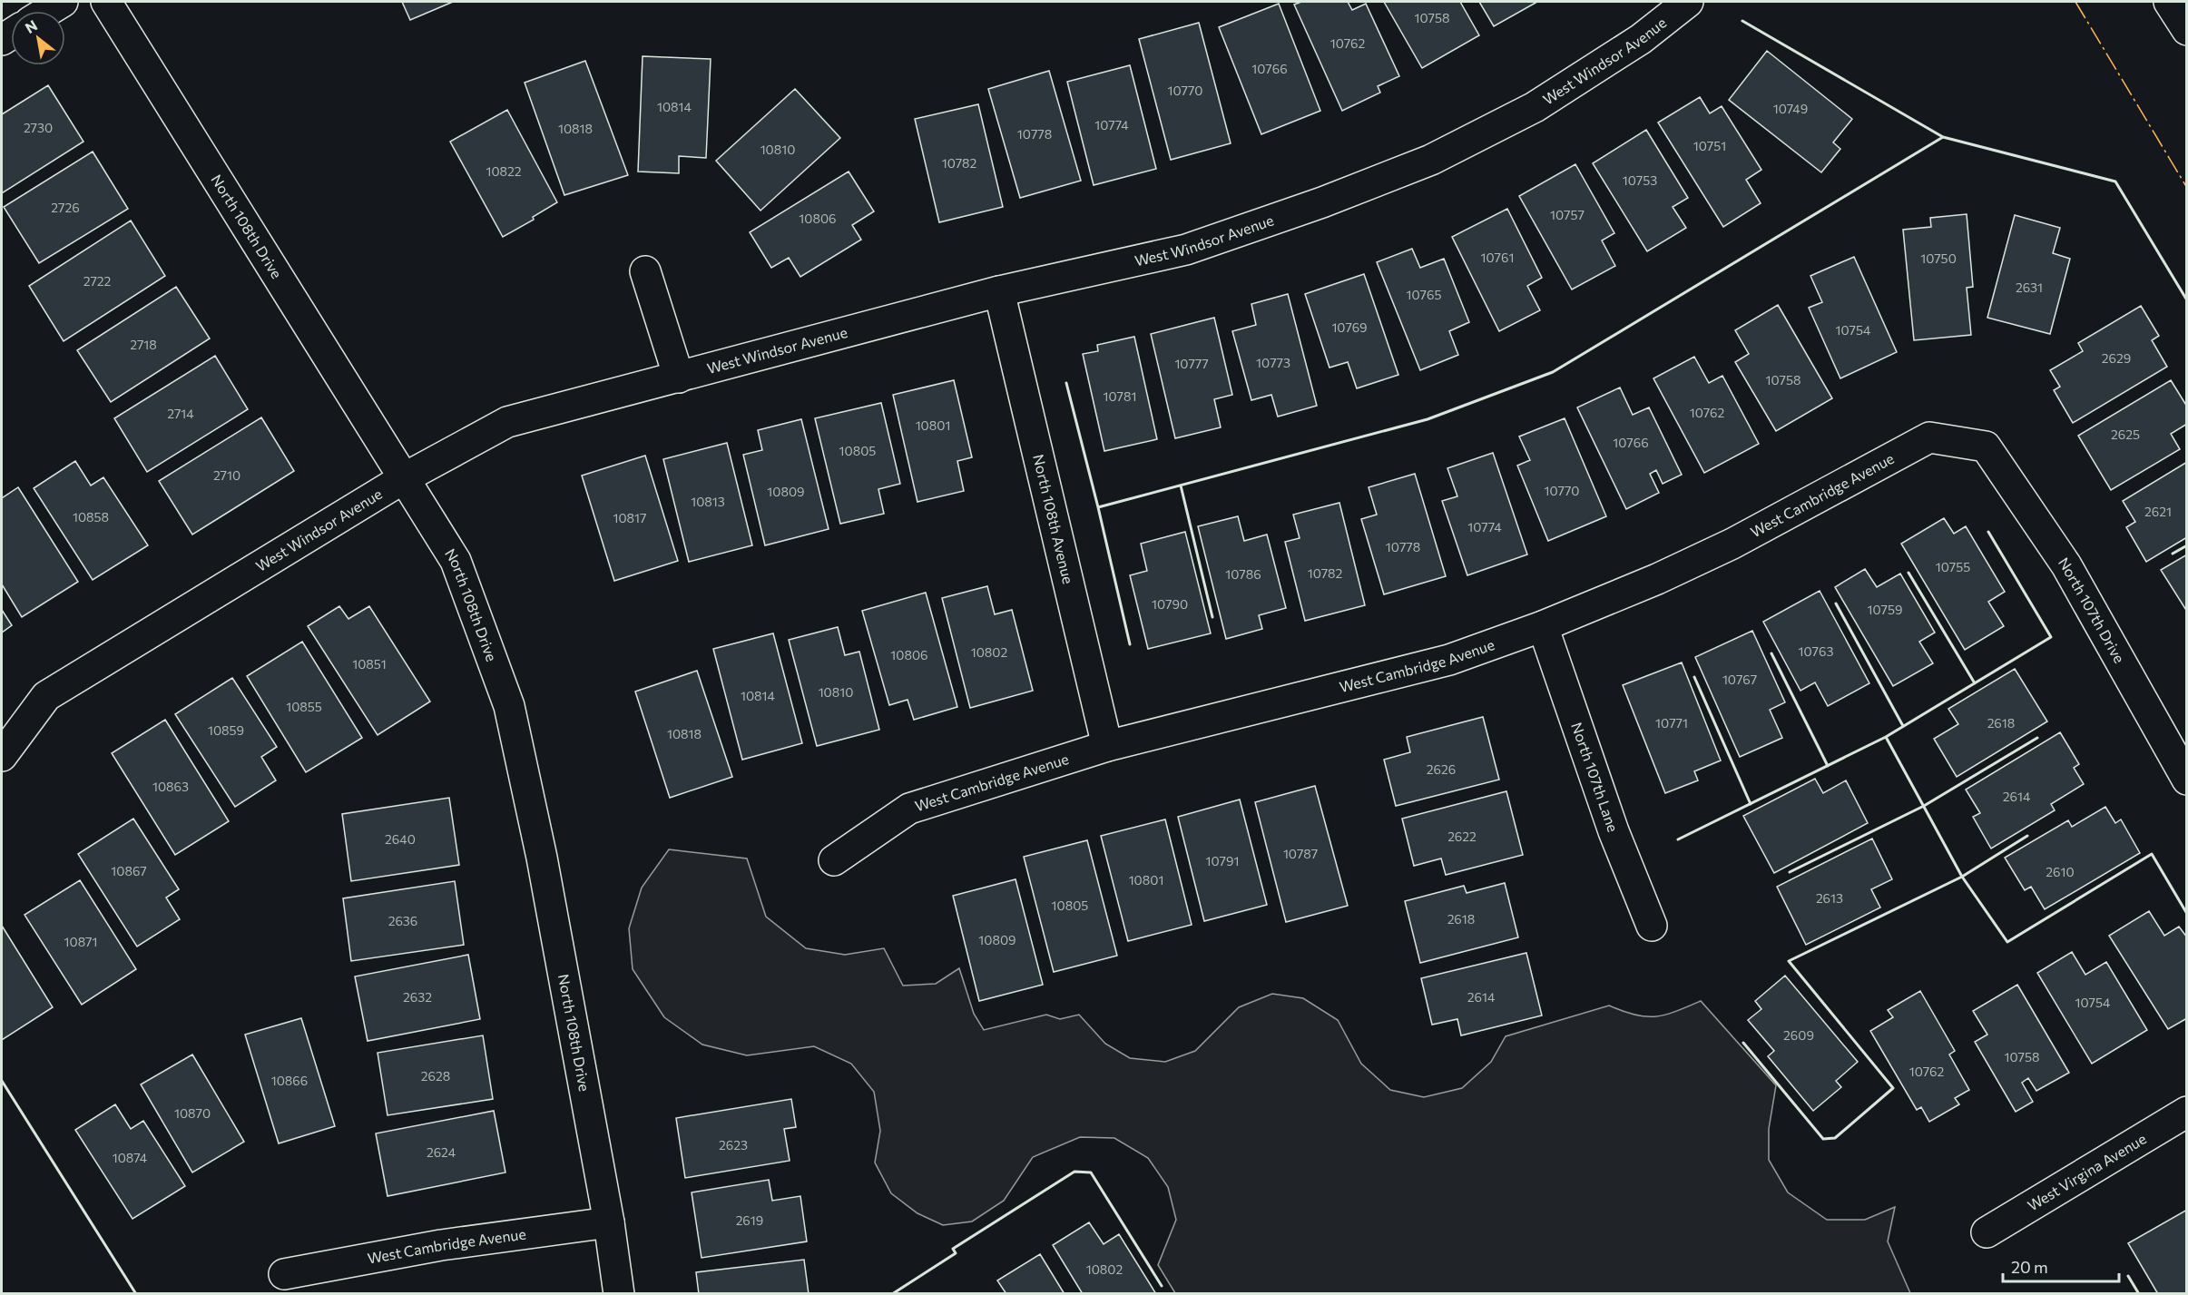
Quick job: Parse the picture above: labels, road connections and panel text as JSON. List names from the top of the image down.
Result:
{
  "streets": {
    "street": [
      "West Windsor Avenue",
      "North 108th Drive",
      "West Cambridge Avenue",
      "North 108th Avenue",
      "North 107th Drive",
      "North 107th Lane",
      "West Virgina Avenue"
    ]
  },
  "crossings": [
    ["West Windsor Avenue", "North 108th Drive"],
    ["West Windsor Avenue", "North 108th Avenue"],
    ["North 108th Drive", "West Cambridge Avenue"],
    ["West Cambridge Avenue", "North 108th Avenue"],
    ["West Cambridge Avenue", "North 107th Drive"],
    ["West Cambridge Avenue", "North 107th Lane"]
  ],
  "house_numbers": [
    "10758",
    "10762",
    "10766",
    "10770",
    "10814",
    "10749",
    "10774",
    "2730",
    "10818",
    "10778",
    "10751",
    "10810",
    "10782",
    "10822",
    "10753",
    "2726",
    "10757",
    "10806",
    "10761",
    "10750",
    "2722",
    "2631",
    "10765",
    "10769",
    "10754",
    "2718",
    "2629",
    "10773",
    "10777",
    "10758",
    "10781",
    "10762",
    "2714",
    "10801",
    "2625",
    "10766",
    "10805",
    "2710",
    "10770",
    "10809",
    "10813",
    "2621",
    "10858",
    "10817",
    "10774",
    "10778",
    "10755",
    "10782",
    "10786",
    "10790",
    "10759",
    "10763",
    "10802",
    "10806",
    "10851",
    "10767",
    "10810",
    "10814",
    "10855",
    "10771",
    "2618",
    "10859",
    "10818",
    "2626",
    "10863",
    "2614",
    "2622",
    "2640",
    "10787",
    "10791",
    "10867",
    "2610",
    "10801",
    "2613",
    "10805",
    "2618",
    "2636",
    "10809",
    "10871",
    "2632",
    "2614",
    "10754",
    "2609",
    "10758",
    "10762",
    "2628",
    "10866",
    "10870",
    "2623",
    "2624",
    "10874",
    "2619",
    "10802"
  ],
  "scale_bar": "20 m",
  "north": "top left"
}
